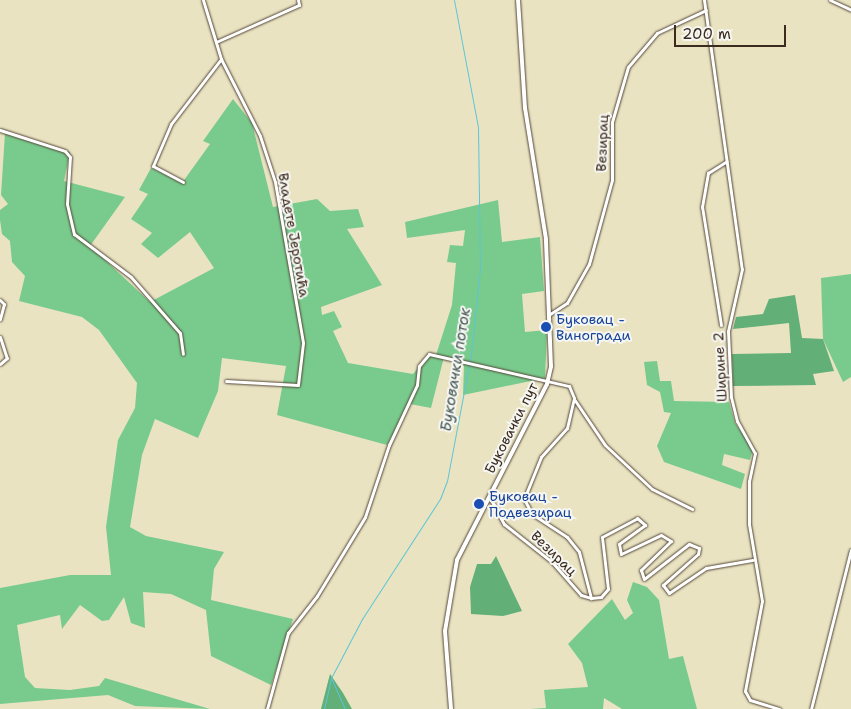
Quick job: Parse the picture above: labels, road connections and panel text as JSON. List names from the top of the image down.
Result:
{
  "streets": {
    "street": [
      "Везирац",
      "Владете Јеротића",
      "Ширине 2",
      "Буковачки пут"
    ]
  },
  "crossings": [
    ["Везирац", "Ширине 2"],
    ["Везирац", "Буковачки пут"]
  ],
  "water": ["Буковачки поток"],
  "places": ["Буковац - Виногради", "Буковац - Подвезирац"],
  "scale_bar": "200 m"
}
